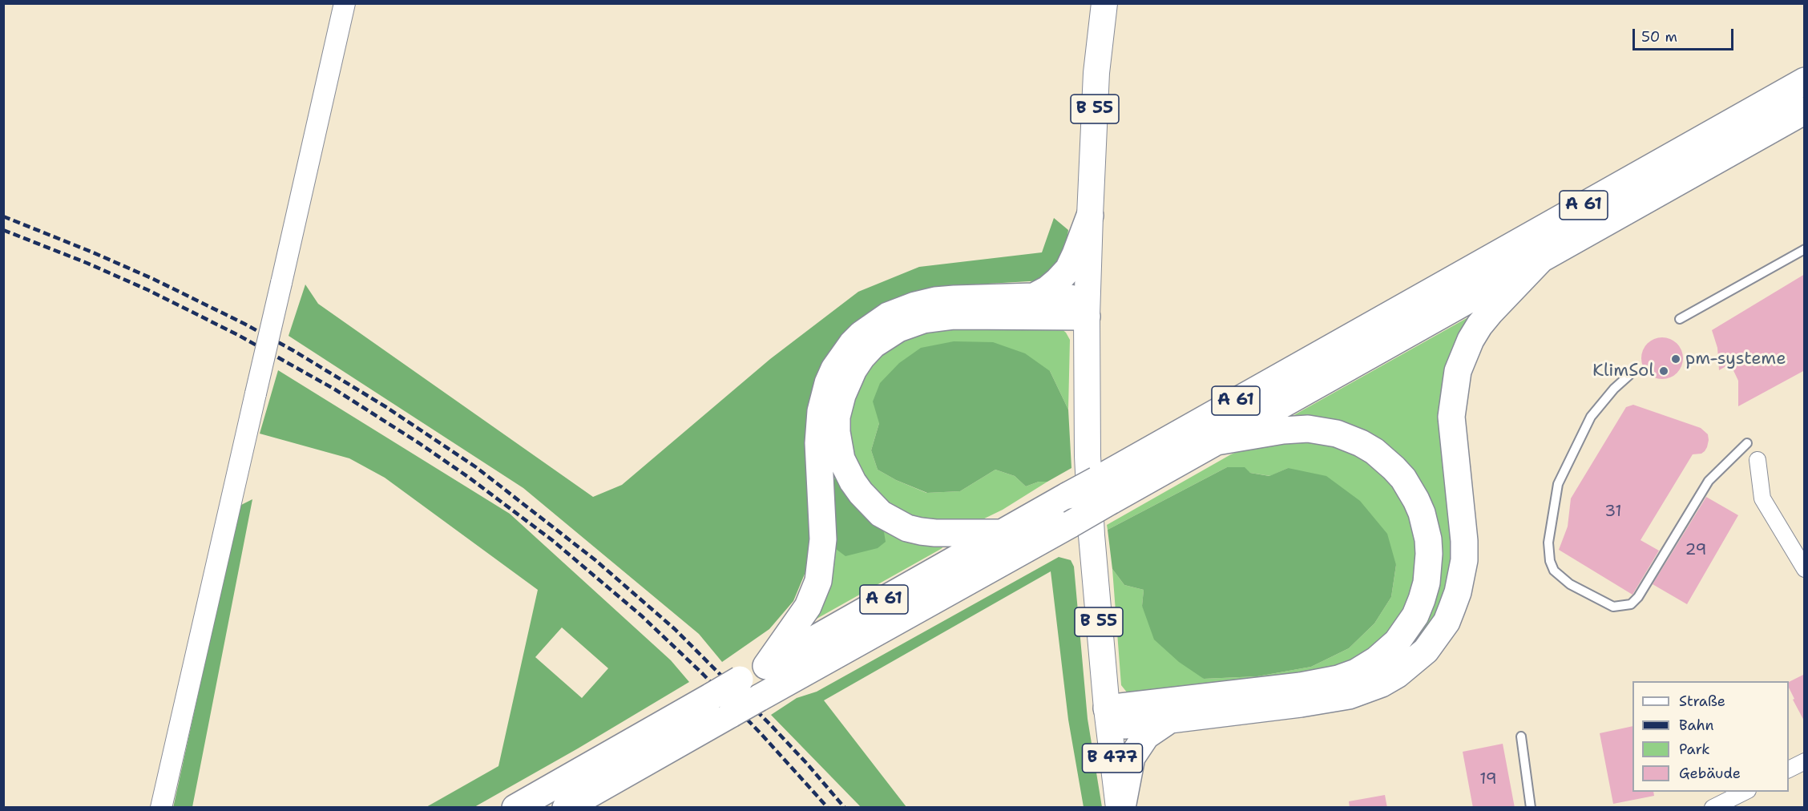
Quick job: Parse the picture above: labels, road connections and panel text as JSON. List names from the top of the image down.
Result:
{
  "streets": {
    "highway": ["A 61"],
    "main road": ["B 55", "B 477"]
  },
  "crossings": [
    ["B 55", "B 477"]
  ],
  "places": ["pm-systeme", "KlimSol"],
  "house_numbers": ["31", "29", "19"],
  "legend": [
    "Straße",
    "Bahn",
    "Park",
    "Gebäude"
  ],
  "scale_bar": "50 m"
}
